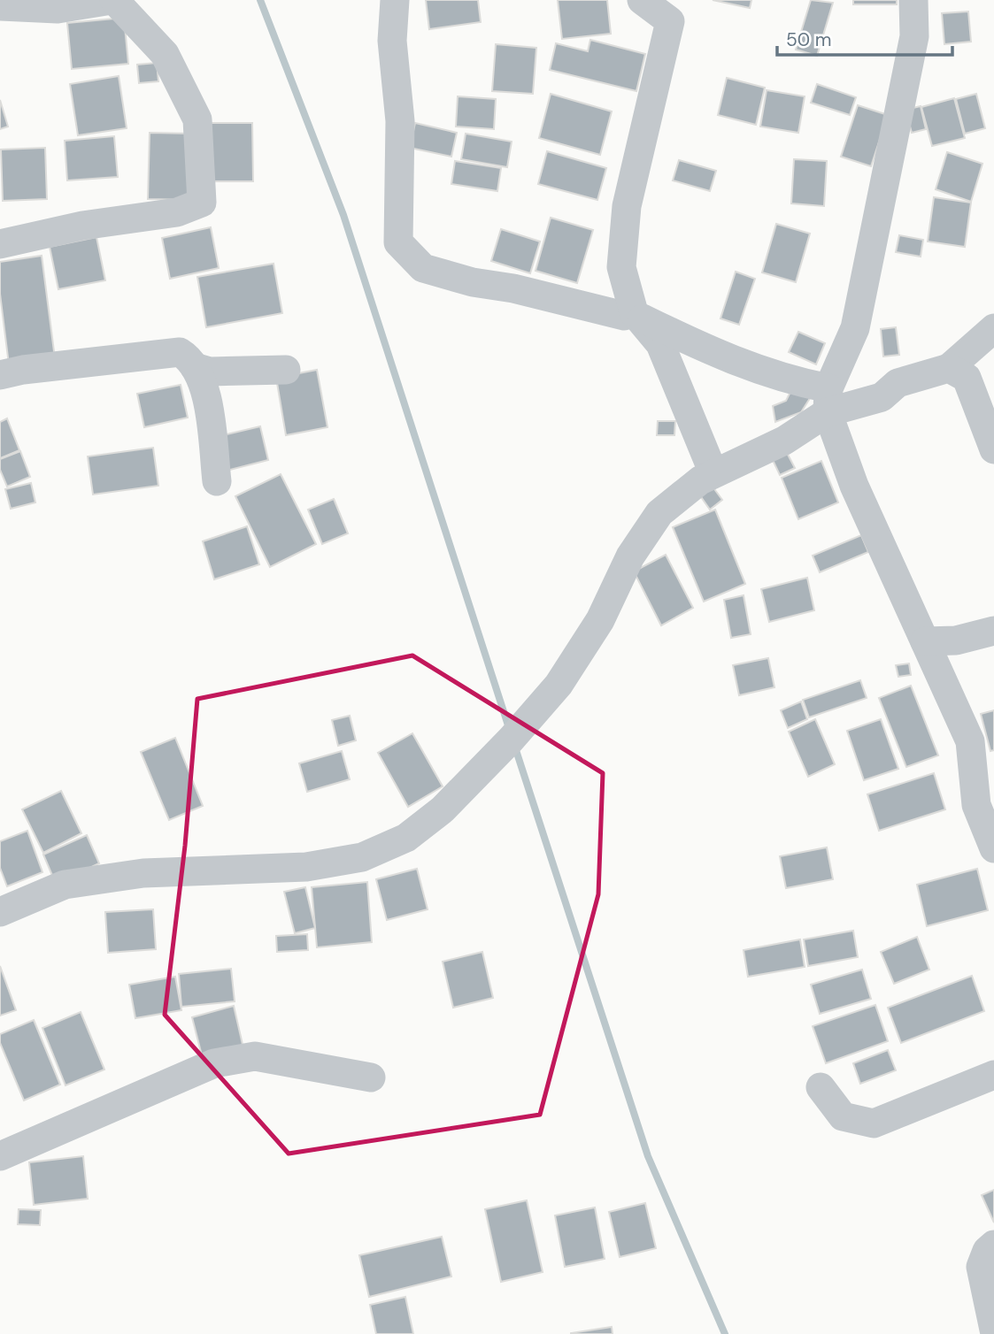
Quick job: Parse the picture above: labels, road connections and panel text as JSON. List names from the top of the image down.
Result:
{
  "scale_bar": "50 m"
}
